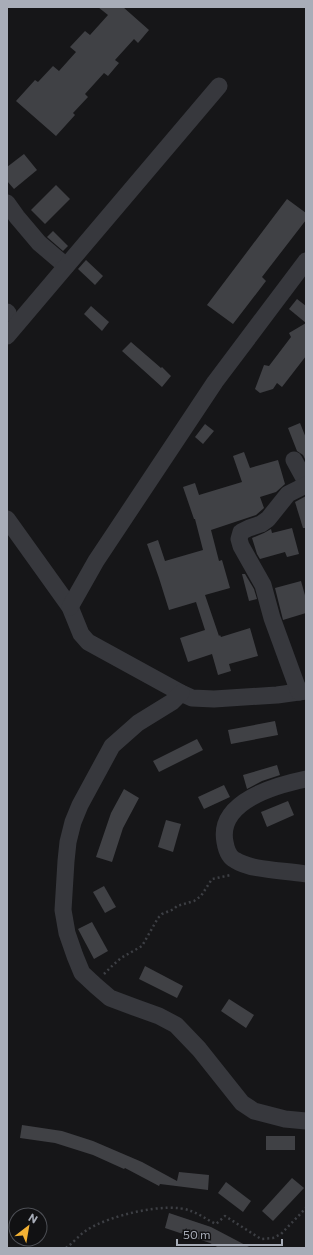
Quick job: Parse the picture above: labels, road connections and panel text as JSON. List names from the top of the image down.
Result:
{
  "scale_bar": "50 m",
  "north": "top right"
}
